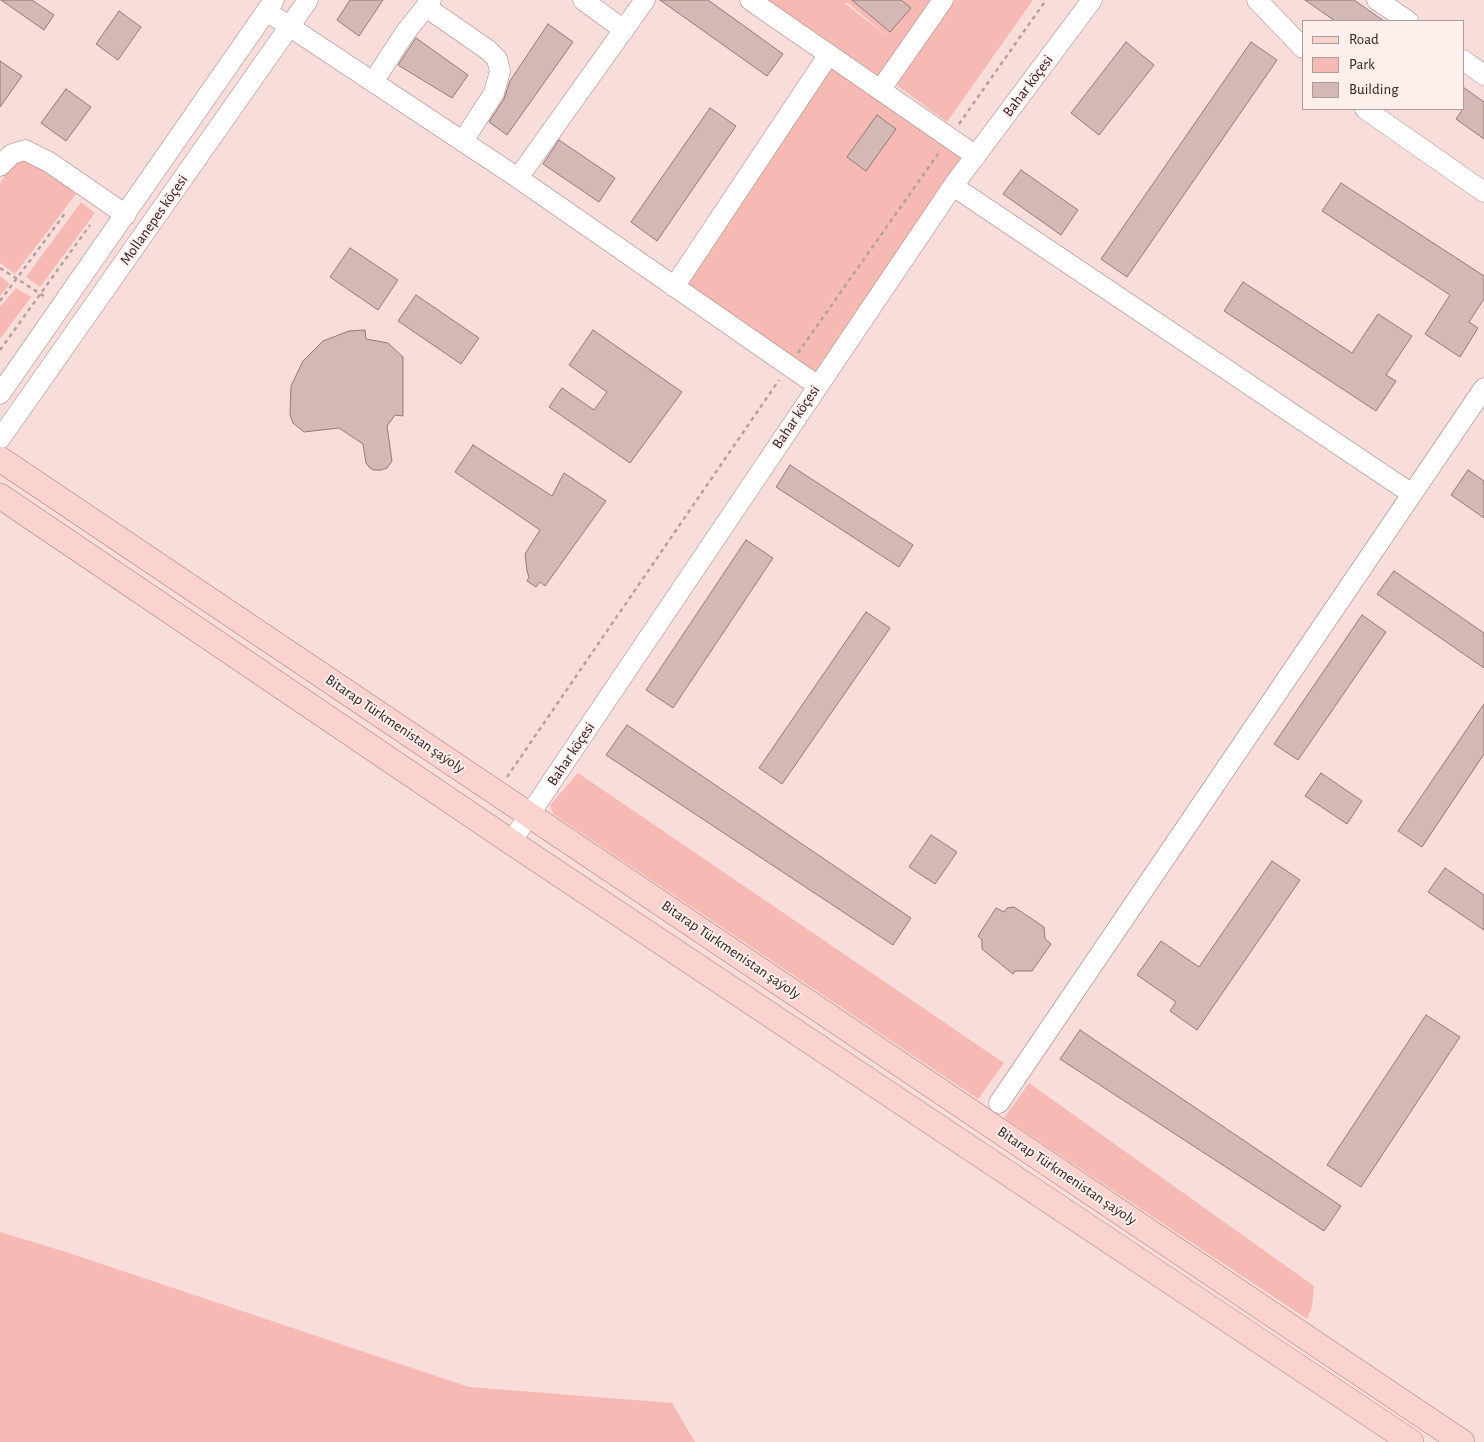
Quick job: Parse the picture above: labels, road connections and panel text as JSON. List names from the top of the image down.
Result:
{
  "streets": {
    "main road": ["Bitarap Türkmenistan şaýoly"],
    "street": ["Bahar köçesi", "Mollanepes köçesi"]
  },
  "crossings": [
    ["Bahar köçesi", "Bitarap Türkmenistan şaýoly"]
  ],
  "legend": ["Road", "Park", "Building"]
}
